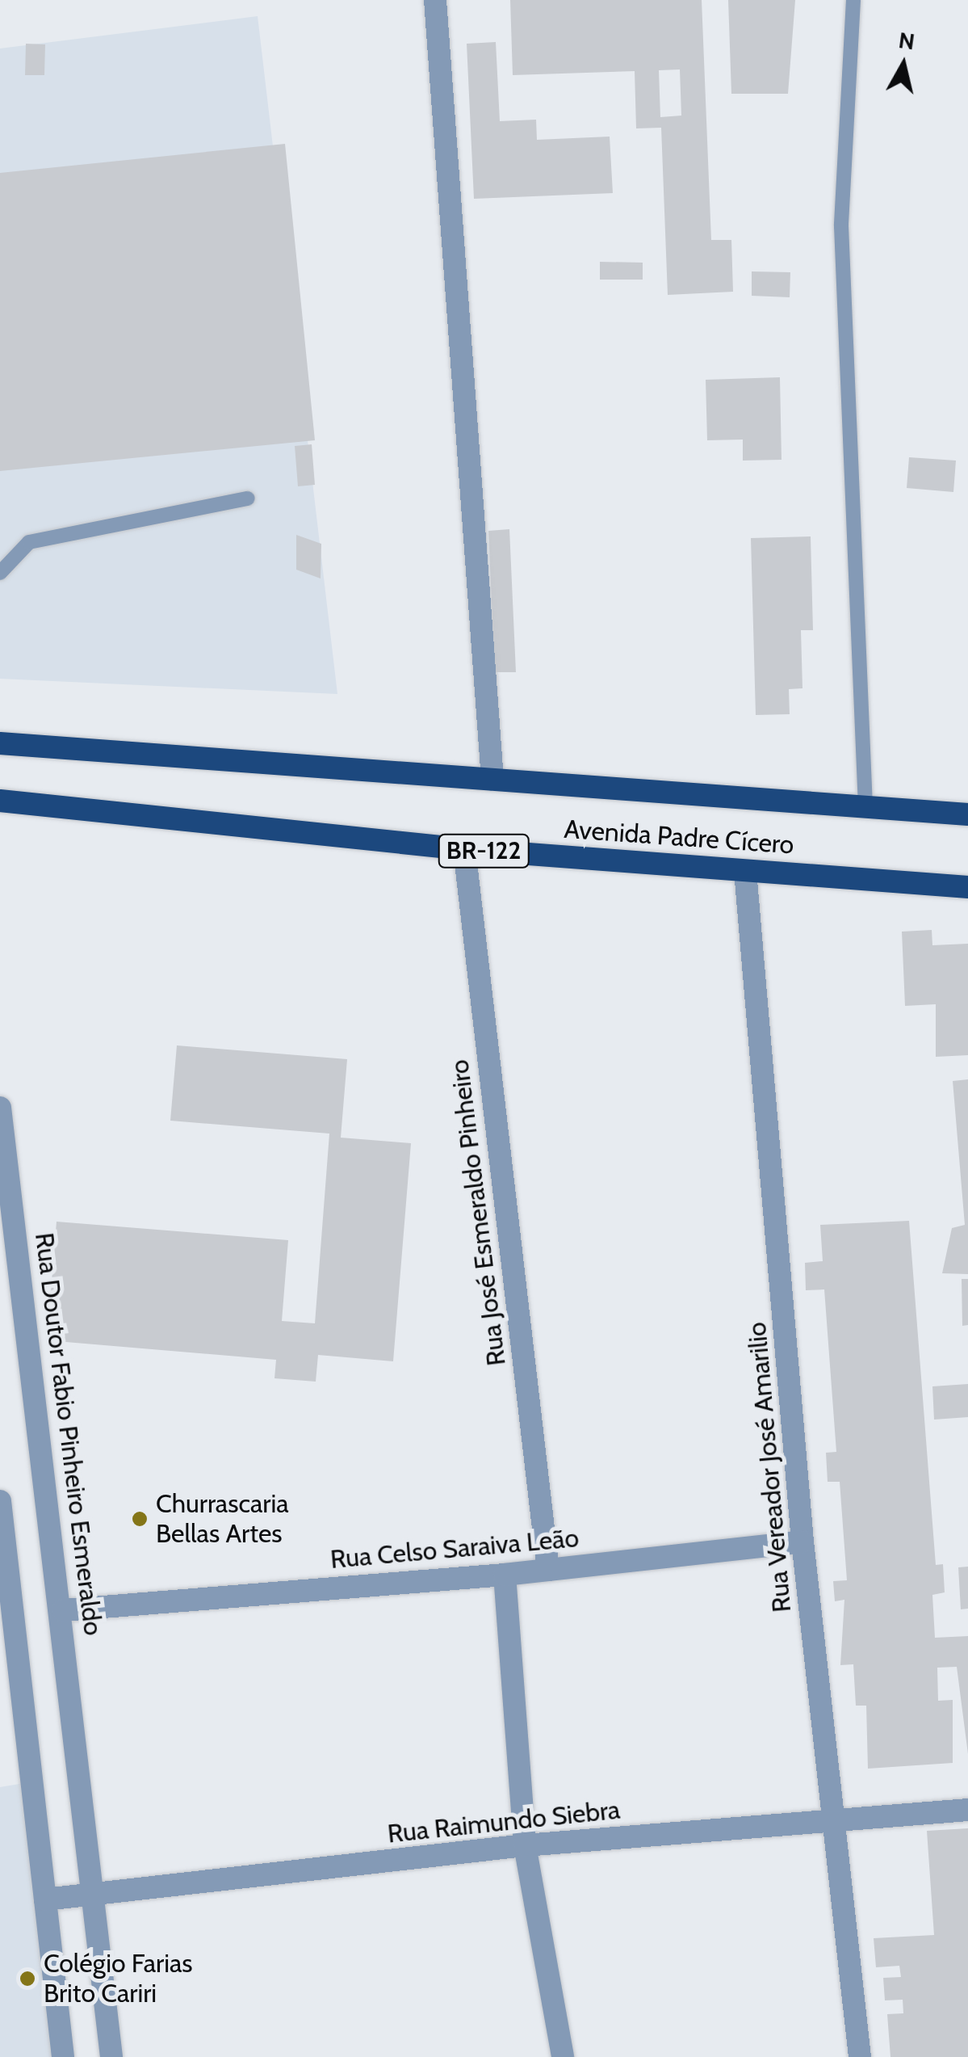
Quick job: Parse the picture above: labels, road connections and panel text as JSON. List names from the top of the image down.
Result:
{
  "streets": {
    "highway": ["Avenida Padre Cícero", "BR-122"],
    "street": [
      "Rua José Esmeraldo Pinheiro",
      "Rua Doutor Fabio Pinheiro Esmeraldo",
      "Rua Vereador José Amarilio",
      "Rua Celso Saraiva Leão",
      "Rua Raimundo Siebra"
    ]
  },
  "crossings": [
    ["Avenida Padre Cícero", "Rua José Esmeraldo Pinheiro"],
    ["Avenida Padre Cícero", "Rua Vereador José Amarilio"],
    ["Rua José Esmeraldo Pinheiro", "Rua Celso Saraiva Leão"],
    ["Rua Doutor Fabio Pinheiro Esmeraldo", "Rua Celso Saraiva Leão"],
    ["Rua Doutor Fabio Pinheiro Esmeraldo", "Rua Raimundo Siebra"],
    ["Rua Vereador José Amarilio", "Rua Celso Saraiva Leão"],
    ["Rua Vereador José Amarilio", "Rua Raimundo Siebra"]
  ],
  "places": ["Churrascaria Bellas Artes", "Colégio Farias Brito Cariri"],
  "north": "top"
}
